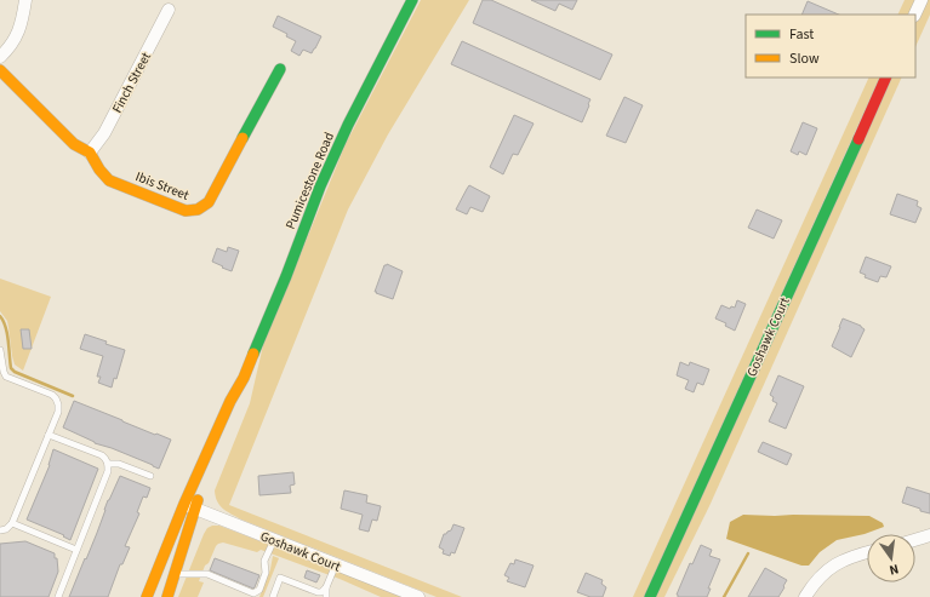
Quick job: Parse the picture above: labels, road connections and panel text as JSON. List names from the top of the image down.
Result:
{
  "streets": {
    "street": [
      "Finch Street",
      "Pumicestone Road",
      "Ibis Street",
      "Goshawk Court"
    ]
  },
  "crossings": [
    ["Finch Street", "Ibis Street"],
    ["Pumicestone Road", "Goshawk Court"]
  ],
  "legend": ["Fast", "Slow"],
  "north": "bottom"
}
